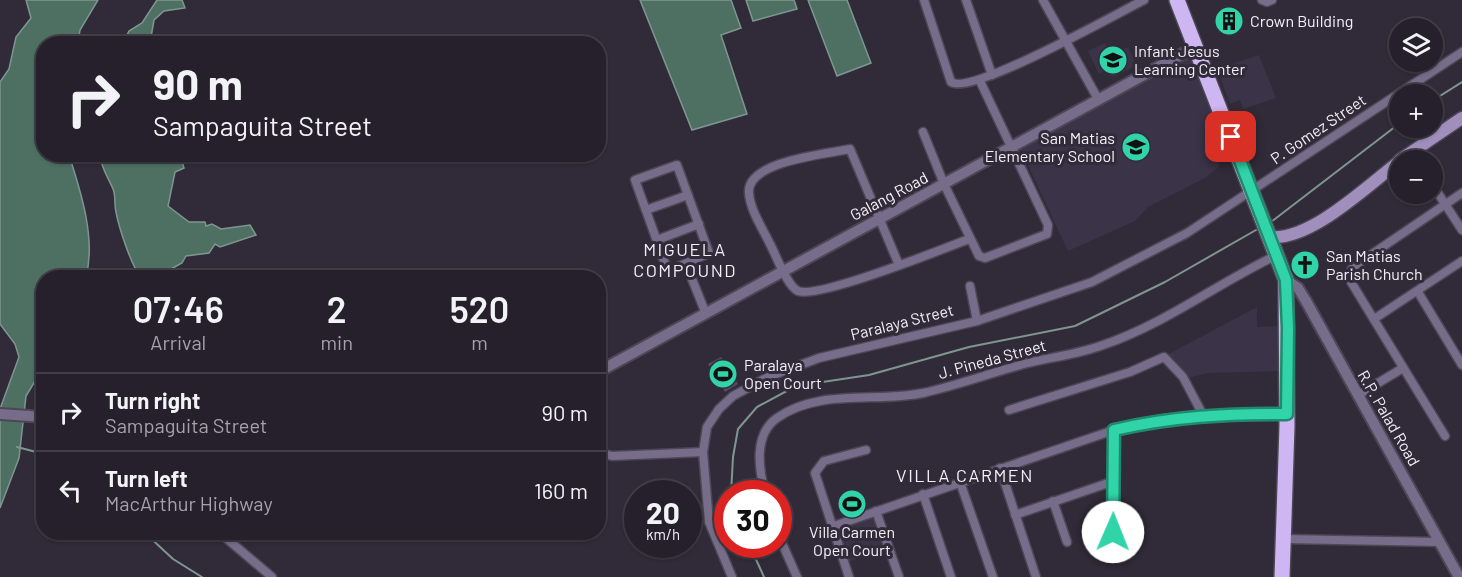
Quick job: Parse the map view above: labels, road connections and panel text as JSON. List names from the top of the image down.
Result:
{
  "streets": {
    "street": [
      "P. Gomez Street",
      "Galang Road",
      "Paralaya Street",
      "J. Pineda Street",
      "R.P. Palad Road"
    ]
  },
  "crossings": [
    ["P. Gomez Street", "Paralaya Street"]
  ],
  "districts": ["MIGUELA COMPOUND", "VILLA CARMEN"],
  "places": {
    "building": ["Crown Building"],
    "school or university": ["Infant Jesus Learning Center", "San Matias Elementary School"],
    "church": ["San Matias Parish Church"],
    "sports": ["Paralaya Open Court", "Villa Carmen Open Court"]
  },
  "page": {
    "map_buttons": ["+", "−"],
    "turn": ["90 m", "Sampaguita Street"],
    "eta": [
      "07:46",
      "Arrival",
      "2",
      "min",
      "520",
      "m"
    ],
    "list": [
      {
        "name": "Turn right",
        "note": "Sampaguita Street",
        "value": "90 m"
      },
      {
        "name": "Turn left",
        "note": "MacArthur Highway",
        "value": "160 m"
      }
    ],
    "speed": "20 km/h",
    "limit": "30"
  }
}
